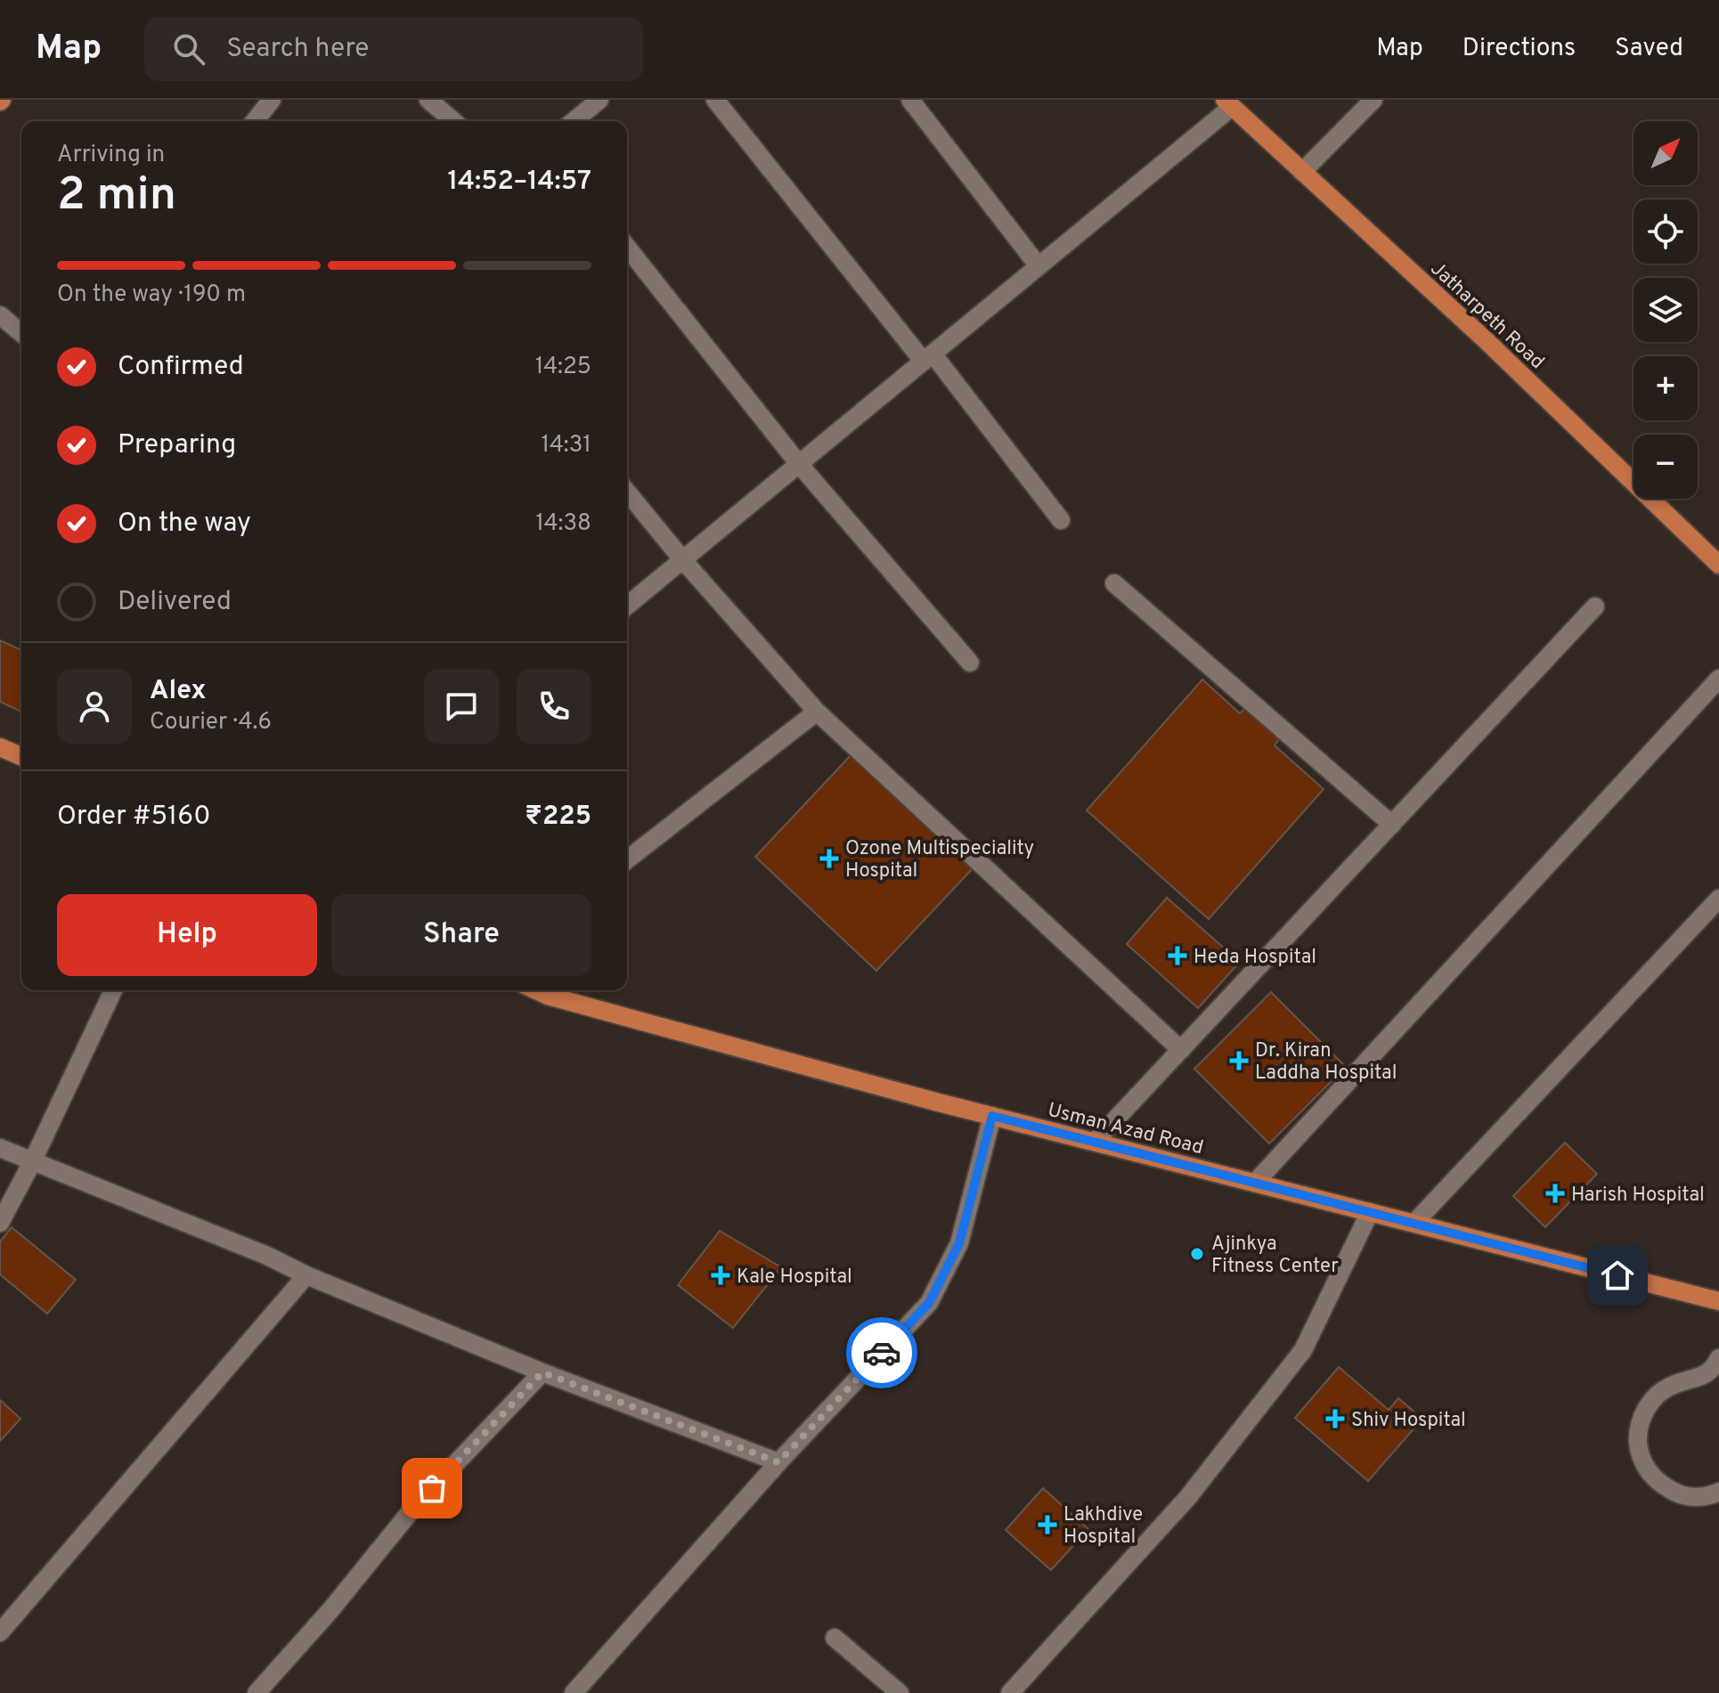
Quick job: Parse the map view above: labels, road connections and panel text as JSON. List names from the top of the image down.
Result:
{
  "streets": {
    "main road": ["Jatharpeth Road", "Usman Azad Road"]
  },
  "places": {
    "health": [
      "Ozone Multispeciality Hospital",
      "Heda Hospital",
      "Dr. Kiran Laddha Hospital",
      "Harish Hospital",
      "Kale Hospital",
      "Shiv Hospital",
      "Lakhdive Hospital"
    ],
    "other": ["Ajinkya Fitness Center"]
  },
  "north": "top right",
  "page": {
    "header": "Map",
    "search": "Search here",
    "nav": ["Map", "Directions", "Saved"],
    "map_buttons": ["+", "−"],
    "heading": ["2 min", "Arriving in", "14:52–14:57"],
    "panel": [
      "Alex",
      "Courier · 4.6",
      "Order #5160",
      "₹225"
    ],
    "bar": "On the way · 190 m",
    "list": [
      ["Confirmed", "14:25"],
      ["Preparing", "14:31"],
      ["On the way", "14:38"],
      "Delivered"
    ],
    "buttons": ["Help", "Share"]
  }
}
